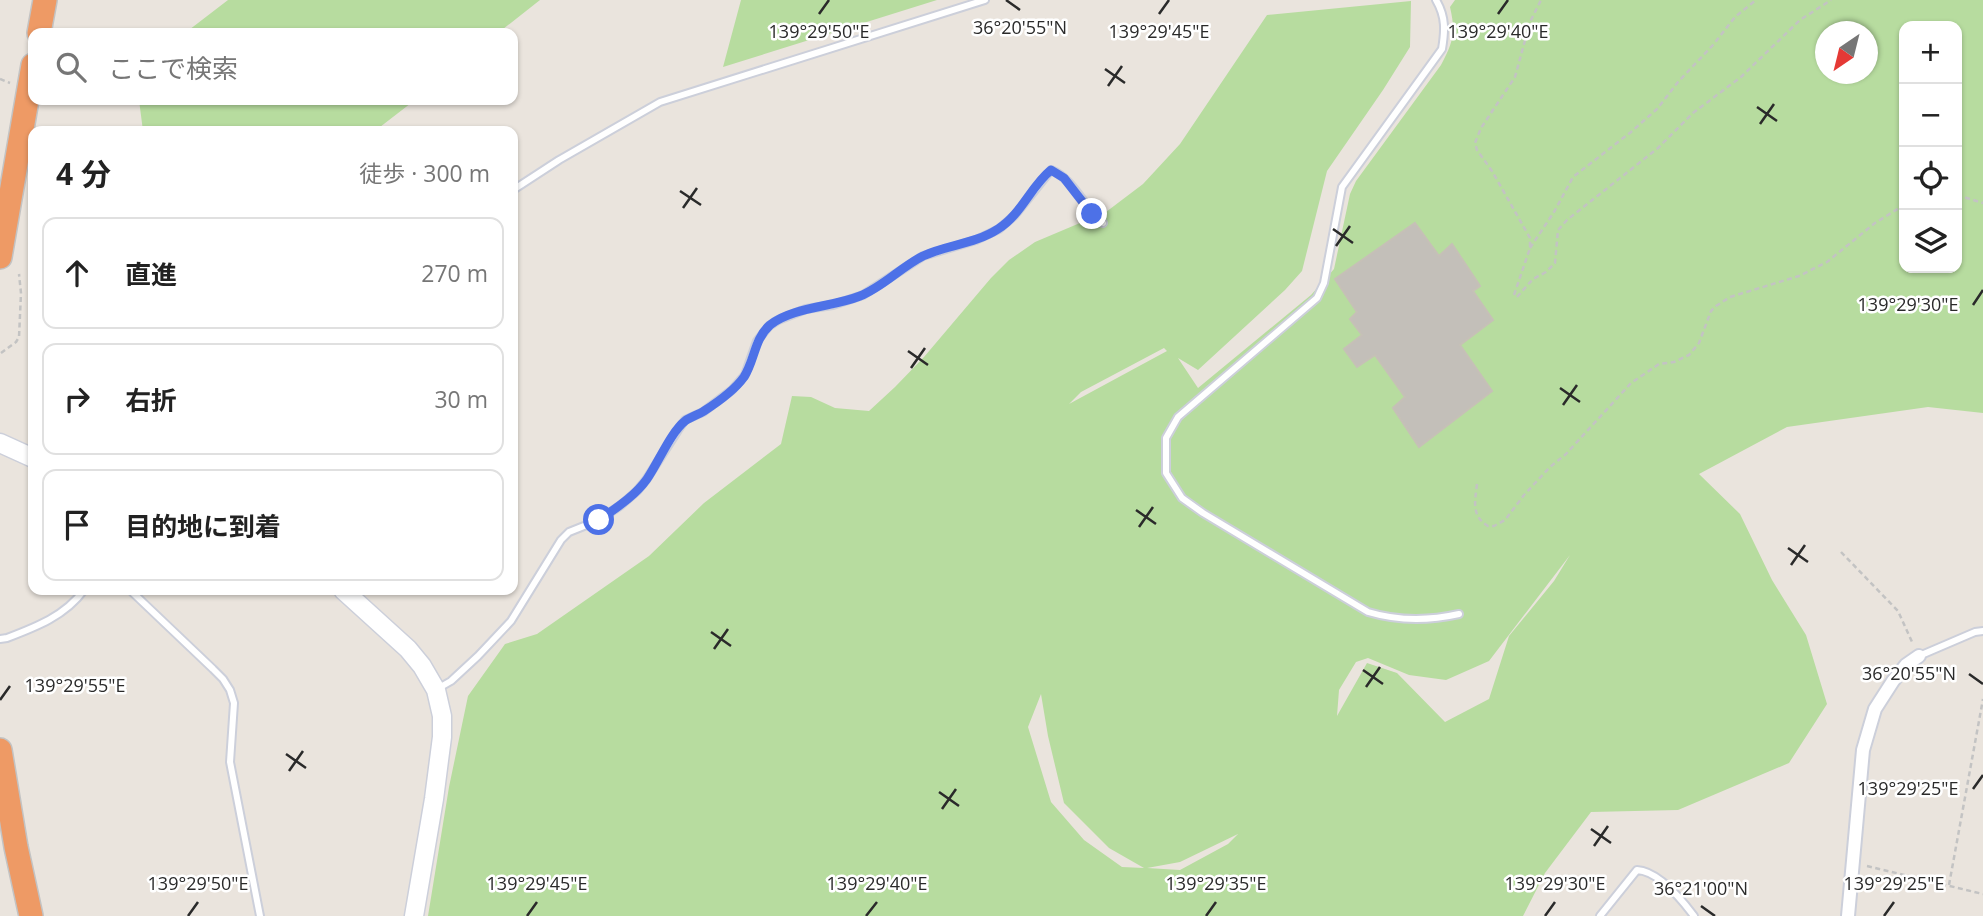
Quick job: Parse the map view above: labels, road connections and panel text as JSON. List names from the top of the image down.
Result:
{
  "north": "bottom left",
  "page": {
    "map_buttons": ["+", "−"],
    "search": "ここで検索",
    "heading": ["4 分", "徒歩 · 300 m"],
    "list": [
      ["直進", "270 m"],
      ["右折", "30 m"],
      "目的地に到着"
    ]
  },
  "coordinates": [
    "36°20'55\"N",
    "139°29'50\"E",
    "139°29'45\"E",
    "139°29'40\"E",
    "139°29'30\"E",
    "139°29'55\"E",
    "139°29'25\"E",
    "139°29'35\"E",
    "36°21'00\"N"
  ]
}
